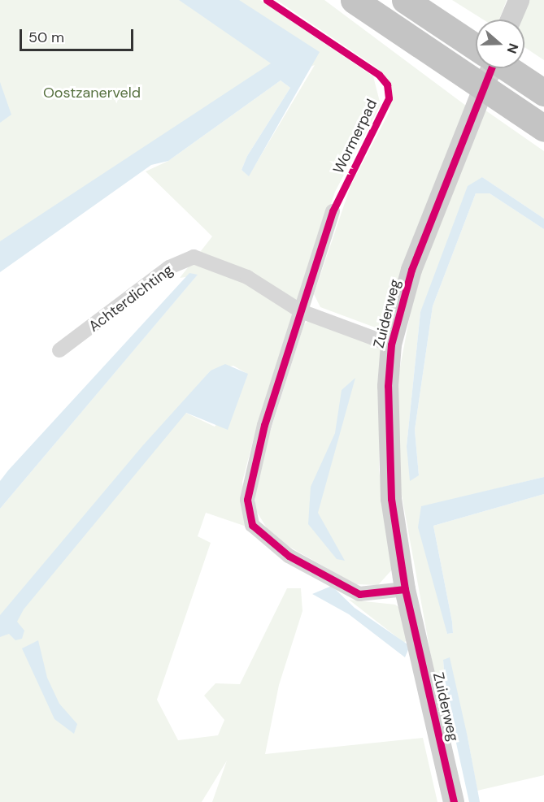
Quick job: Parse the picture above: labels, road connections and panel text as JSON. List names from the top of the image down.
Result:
{
  "streets": {
    "street": ["Achterdichting", "Zuiderweg"],
    "cycle path": ["Wormerpad"]
  },
  "crossings": [
    ["Achterdichting", "Zuiderweg"]
  ],
  "parks": ["Oostzanerveld"],
  "scale_bar": "50 m",
  "north": "right"
}
